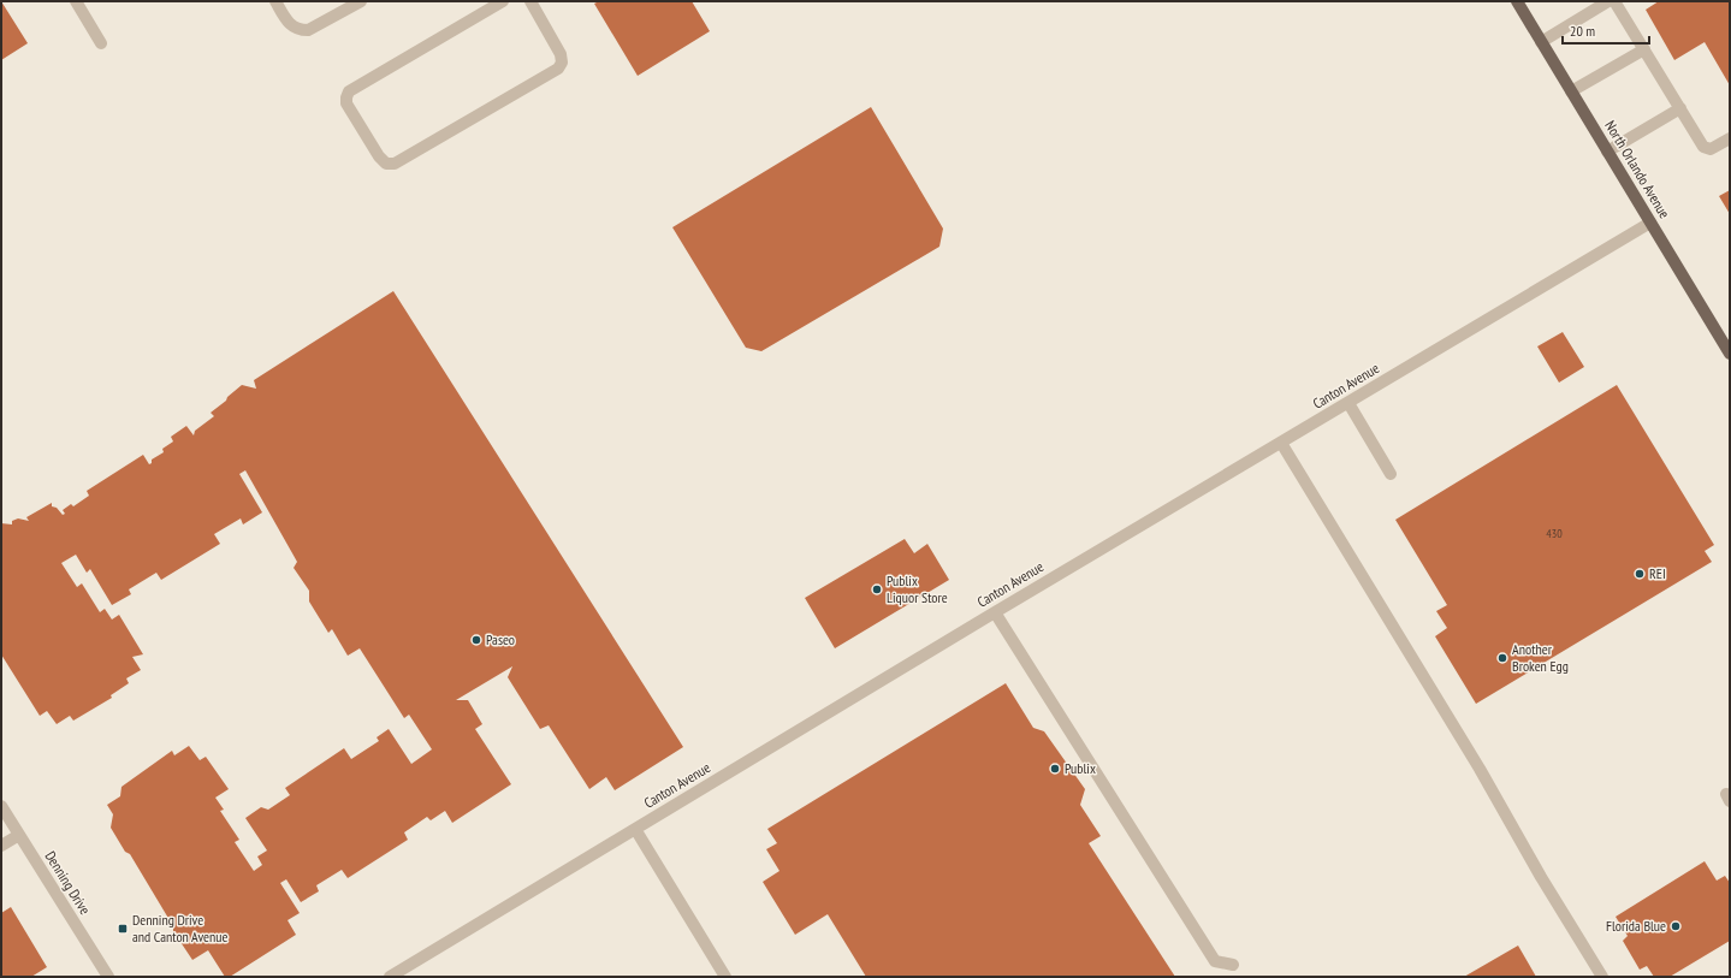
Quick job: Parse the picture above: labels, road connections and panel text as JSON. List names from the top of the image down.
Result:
{
  "streets": {
    "main road": ["North Orlando Avenue"],
    "street": ["Canton Avenue", "Denning Drive"]
  },
  "crossings": [
    ["North Orlando Avenue", "Canton Avenue"]
  ],
  "places": {
    "other": [
      "REI",
      "Publix Liquor Store",
      "Paseo",
      "Another Broken Egg",
      "Publix",
      "Florida Blue"
    ],
    "transit": ["Denning Drive and Canton Avenue"]
  },
  "house_numbers": ["430"],
  "scale_bar": "20 m"
}
